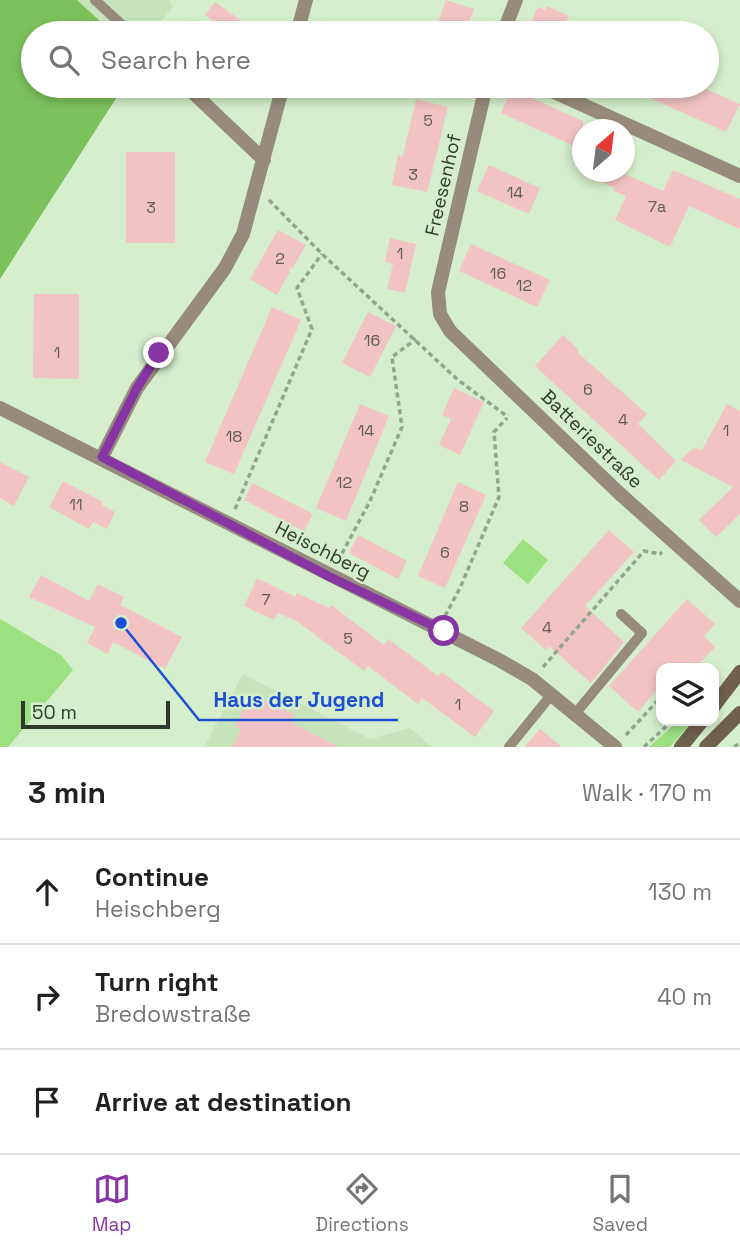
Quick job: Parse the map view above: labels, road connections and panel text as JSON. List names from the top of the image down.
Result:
{
  "streets": {
    "street": ["Freesenhof", "Batteriestraße", "Heischberg"]
  },
  "crossings": [
    ["Freesenhof", "Batteriestraße"]
  ],
  "places": ["Haus der Jugend"],
  "house_numbers": [
    "5",
    "3",
    "14",
    "7a",
    "3",
    "1",
    "2",
    "16",
    "12",
    "16",
    "1",
    "6",
    "4",
    "14",
    "1",
    "18",
    "12",
    "11",
    "8",
    "6",
    "7",
    "4",
    "5",
    "1"
  ],
  "scale_bar": "50 m",
  "north": "top right",
  "page": {
    "search": "Search here",
    "scale": "50 m",
    "heading": ["3 min", "Walk · 170 m"],
    "list": [
      ["Continue", "Heischberg", "130 m"],
      ["Turn right", "Bredowstraße", "40 m"],
      "Arrive at destination"
    ],
    "nav": ["Map", "Directions", "Saved"]
  }
}
